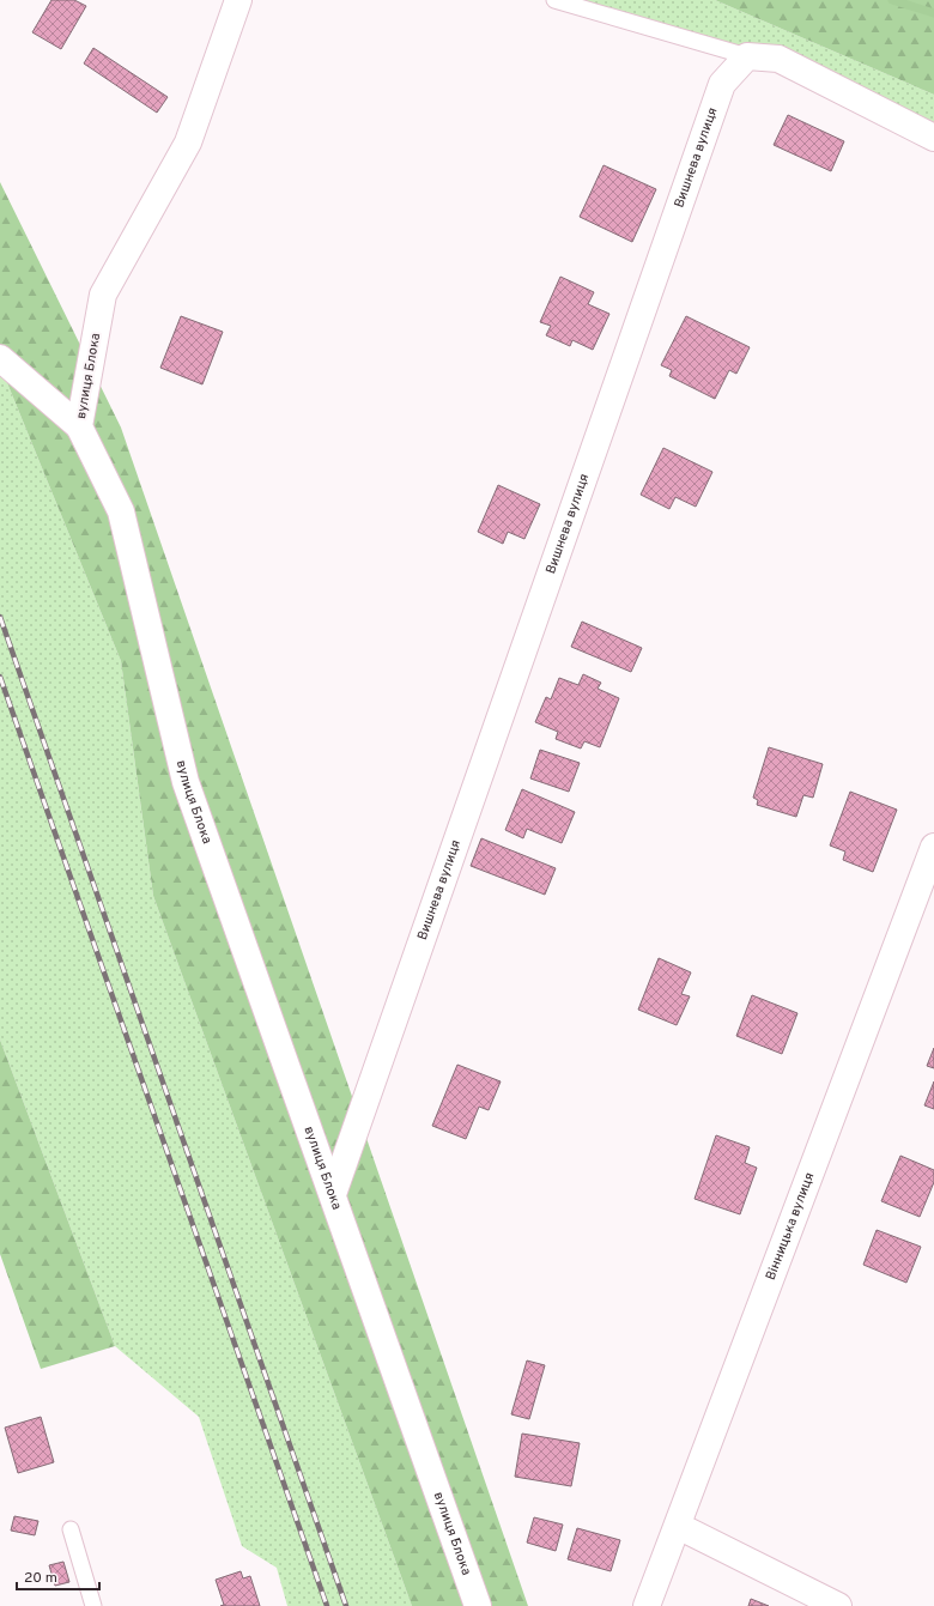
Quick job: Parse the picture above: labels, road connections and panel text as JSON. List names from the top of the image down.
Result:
{
  "streets": {
    "street": ["Вишнева вулиця", "вулиця Блока", "Вінницька вулиця"]
  },
  "crossings": [
    ["Вишнева вулиця", "вулиця Блока"]
  ],
  "scale_bar": "20 m"
}
